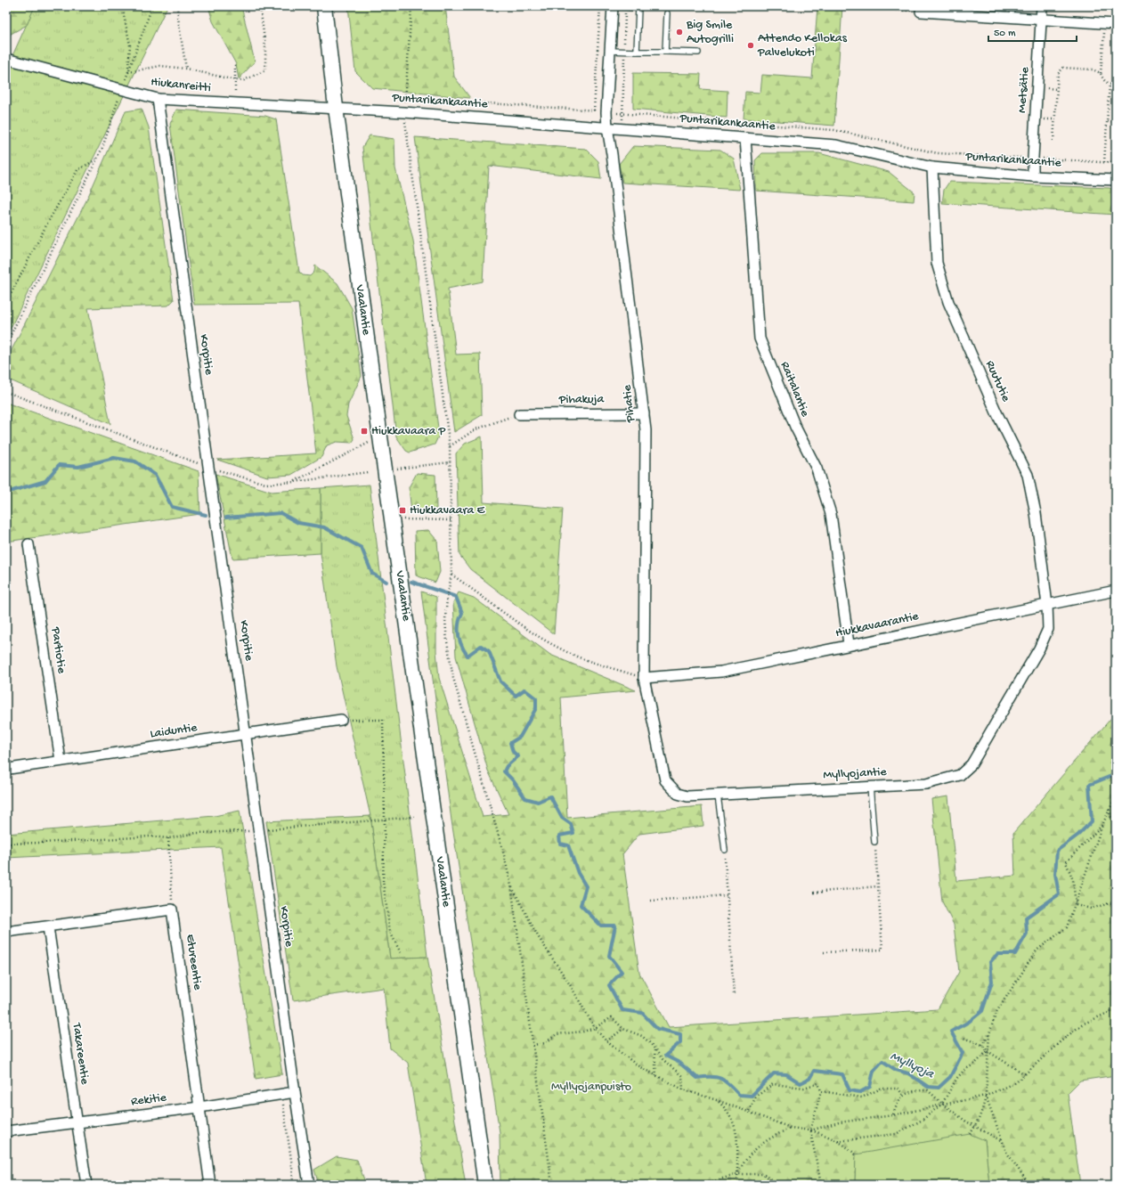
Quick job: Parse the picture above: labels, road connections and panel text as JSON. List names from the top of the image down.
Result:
{
  "streets": {
    "street": [
      "Hiukanreitti",
      "Metsätie",
      "Puntarikankaantie",
      "Vaalantie",
      "Korpitie",
      "Ruututie",
      "Raitalantie",
      "Pihakuja",
      "Pihatie",
      "Hiukkavaarantie",
      "Partiotie",
      "Laiduntie",
      "Myllyojantie",
      "Etureentie",
      "Takareentie",
      "Rekitie"
    ]
  },
  "crossings": [
    ["Hiukanreitti", "Puntarikankaantie"],
    ["Hiukanreitti", "Vaalantie"],
    ["Hiukanreitti", "Korpitie"],
    ["Metsätie", "Puntarikankaantie"],
    ["Puntarikankaantie", "Vaalantie"],
    ["Puntarikankaantie", "Ruututie"],
    ["Puntarikankaantie", "Raitalantie"],
    ["Puntarikankaantie", "Pihatie"],
    ["Korpitie", "Laiduntie"],
    ["Korpitie", "Rekitie"],
    ["Ruututie", "Hiukkavaarantie"],
    ["Ruututie", "Myllyojantie"],
    ["Raitalantie", "Hiukkavaarantie"],
    ["Pihakuja", "Pihatie"],
    ["Pihatie", "Hiukkavaarantie"],
    ["Pihatie", "Myllyojantie"],
    ["Hiukkavaarantie", "Myllyojantie"],
    ["Partiotie", "Laiduntie"],
    ["Etureentie", "Rekitie"],
    ["Takareentie", "Rekitie"]
  ],
  "water": ["Myllyoja"],
  "parks": ["Myllyojanpuisto"],
  "places": {
    "other": ["Big Smile Autogrilli", "Attendo Kellokas Palvelukoti"],
    "transit": ["Hiukkavaara P", "Hiukkavaara E"]
  },
  "scale_bar": "50 m"
}
